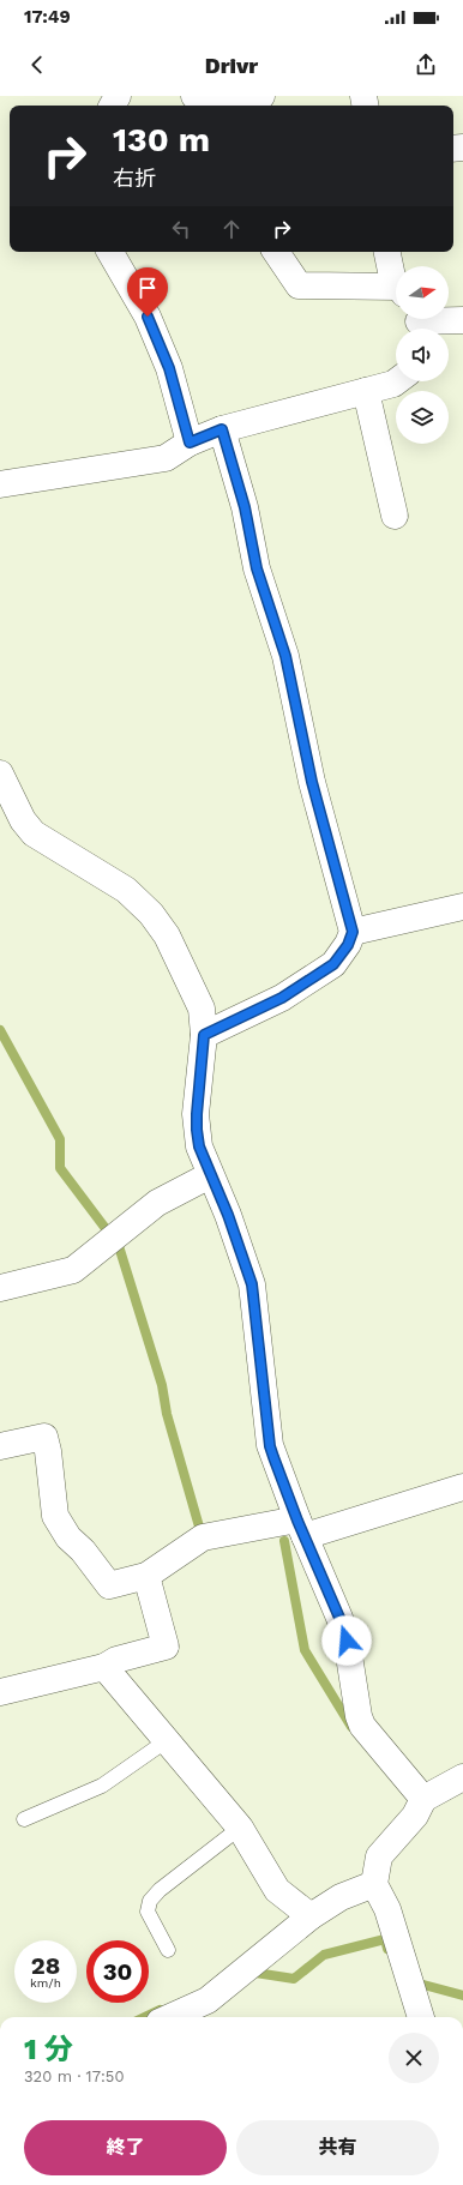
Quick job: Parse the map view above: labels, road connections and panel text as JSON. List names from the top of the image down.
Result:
{
  "north": "right",
  "page": {
    "status": "17:49",
    "header": "Drivr",
    "turn": ["130 m", "右折"],
    "speed": "28 km/h",
    "limit": "30",
    "heading": ["1 分", "320 m · 17:50"],
    "buttons": ["終了", "共有"]
  }
}
